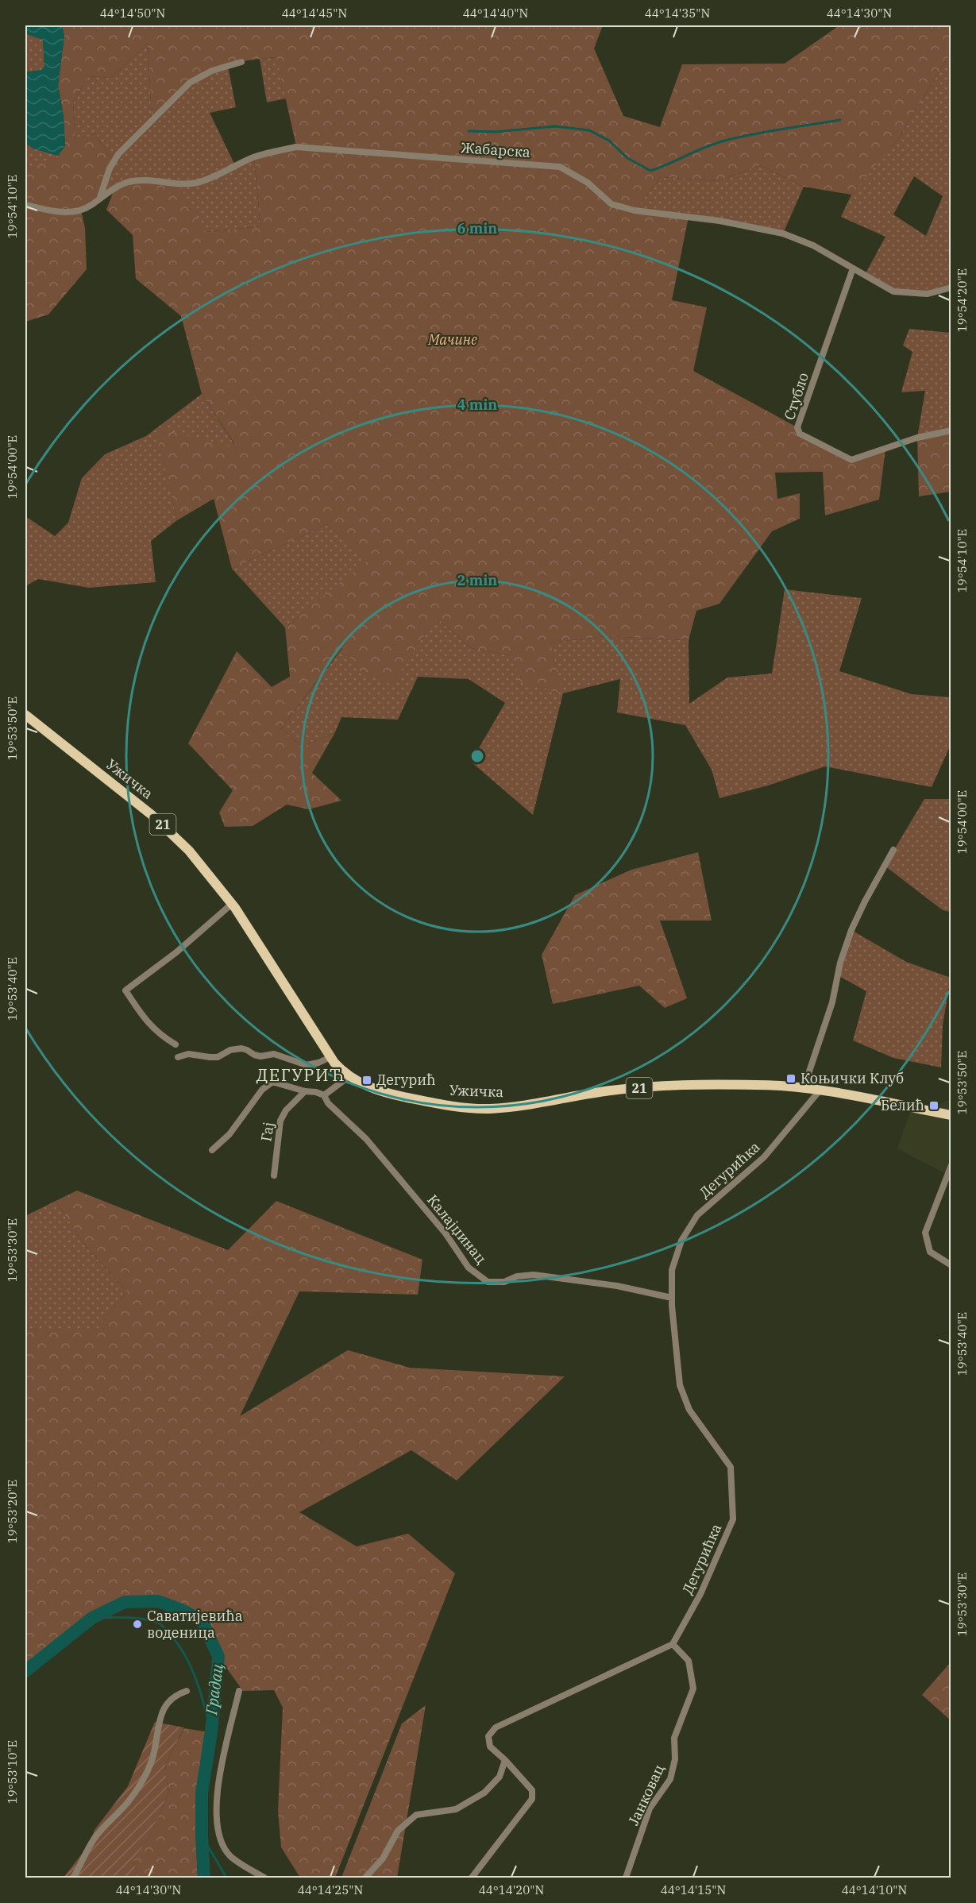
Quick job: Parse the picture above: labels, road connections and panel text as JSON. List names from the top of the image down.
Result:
{
  "streets": {
    "main road": ["Ужичка", "21"],
    "street": [
      "Жабарска",
      "Стубло",
      "Гај",
      "Дегурићка",
      "Калајџинац",
      "Јанковац"
    ]
  },
  "crossings": [
    ["Жабарска", "Стубло"],
    ["Ужичка", "Дегурићка"],
    ["Дегурићка", "Калајџинац"],
    ["Дегурићка", "Јанковац"]
  ],
  "districts": ["ДЕГУРИЋ"],
  "water": ["Градац"],
  "parks": ["Мачине"],
  "places": {
    "transit": ["Коњички Клуб", "Дегурић", "Белић"],
    "other": ["Саватијевића воденица"]
  },
  "coordinates": [
    "44°14'50\"N",
    "44°14'45\"N",
    "44°14'40\"N",
    "44°14'35\"N",
    "44°14'30\"N",
    "19°54'10\"E",
    "19°54'20\"E",
    "19°54'00\"E",
    "19°53'50\"E",
    "19°53'40\"E",
    "19°53'30\"E",
    "19°53'20\"E",
    "19°53'10\"E",
    "44°14'25\"N",
    "44°14'20\"N",
    "44°14'15\"N",
    "44°14'10\"N"
  ],
  "rings": ["6 min", "4 min", "2 min"]
}
